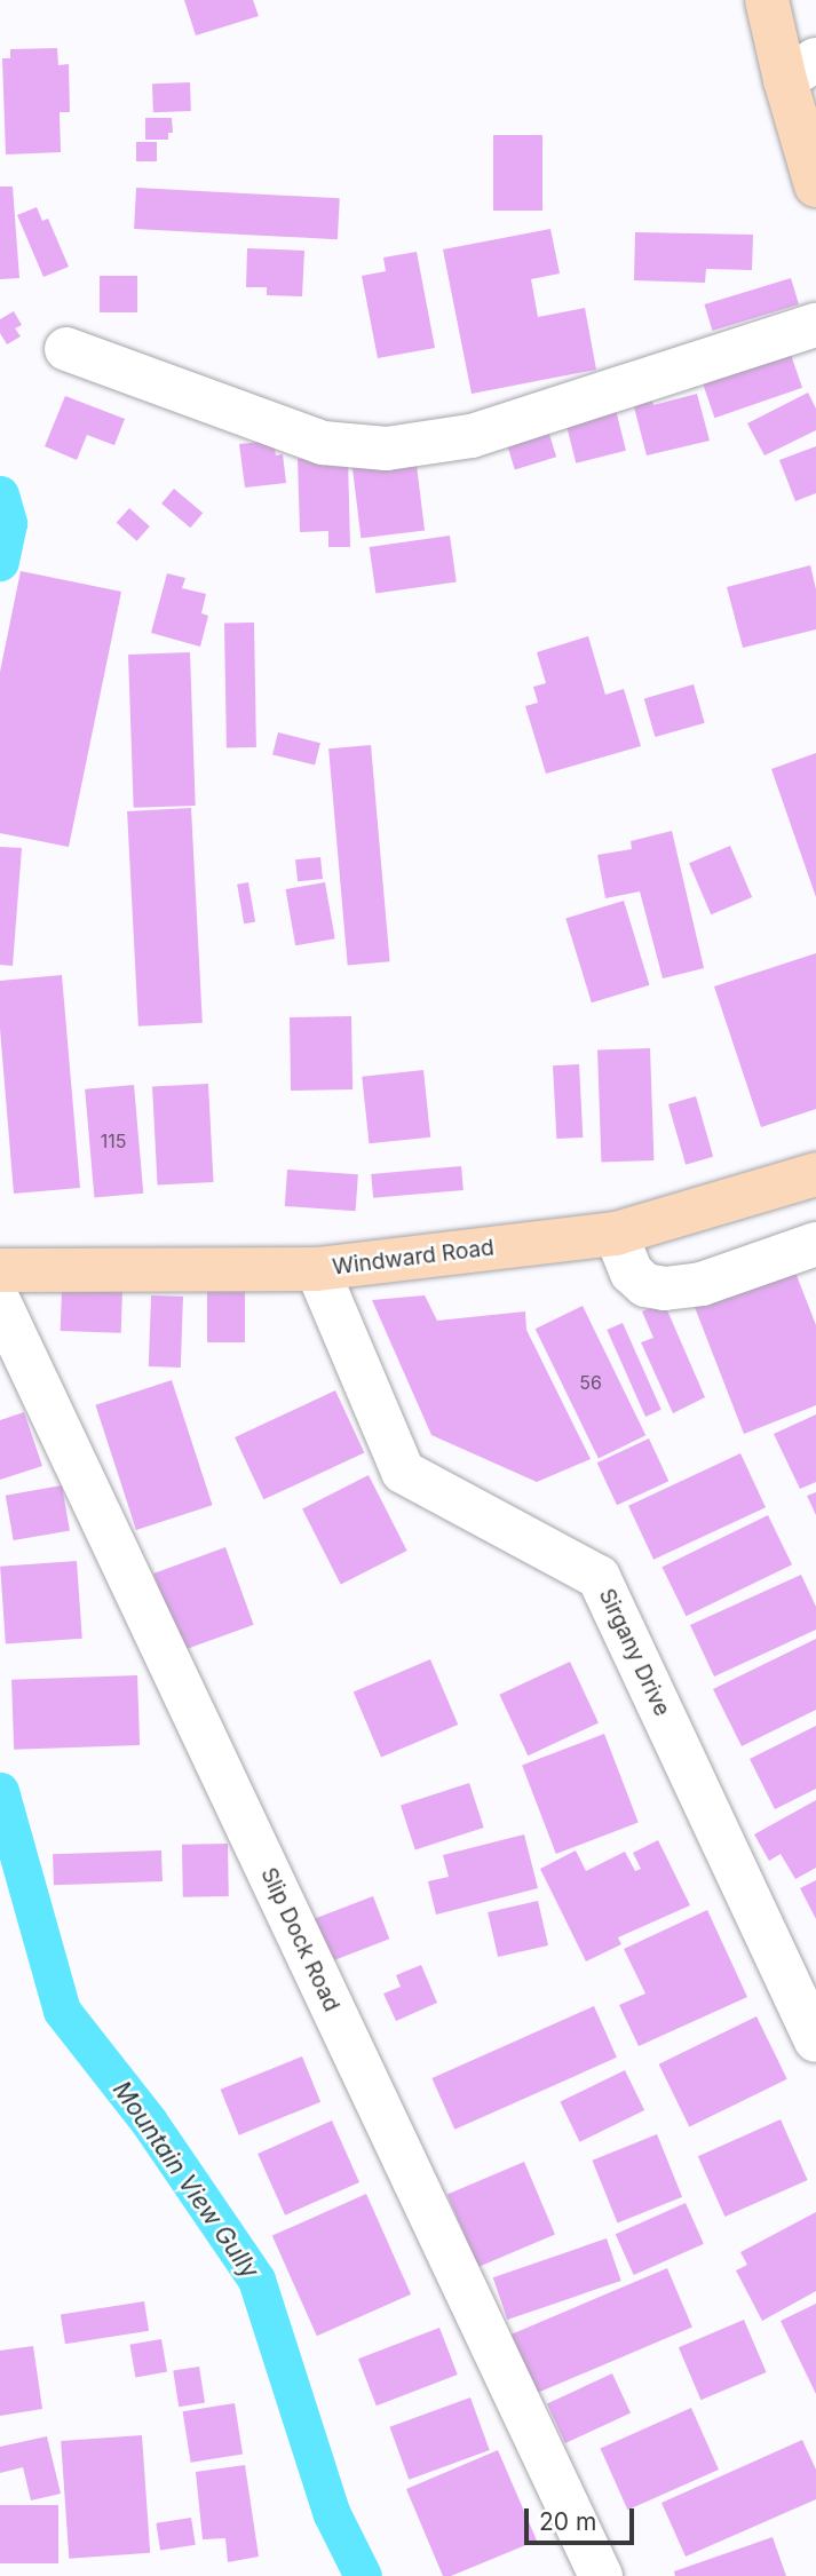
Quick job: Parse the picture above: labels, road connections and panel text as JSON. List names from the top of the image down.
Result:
{
  "streets": {
    "main road": ["Windward Road"],
    "street": ["Sirgany Drive", "Slip Dock Road"]
  },
  "crossings": [
    ["Windward Road", "Sirgany Drive"]
  ],
  "water": ["Mountain View Gully"],
  "house_numbers": ["115", "56"],
  "scale_bar": "20 m"
}
